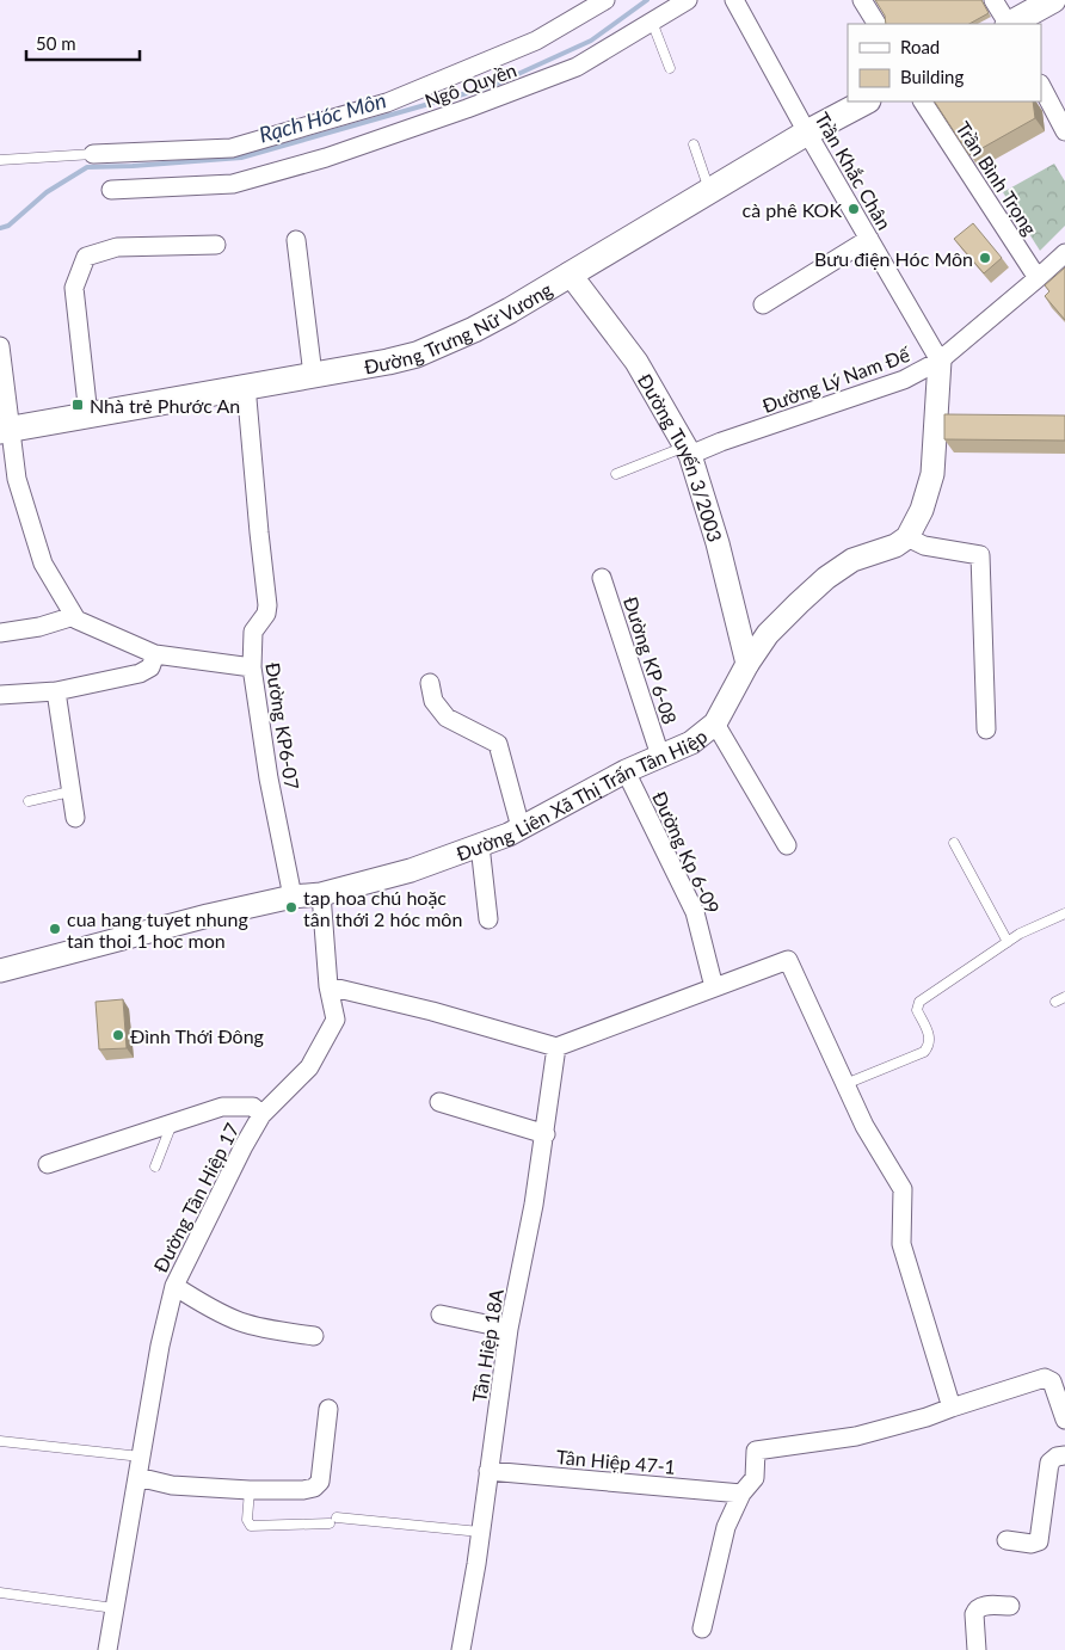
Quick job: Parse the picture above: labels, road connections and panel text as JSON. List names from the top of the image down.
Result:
{
  "streets": {
    "main road": ["Đường Trưng Nữ Vương"],
    "street": [
      "Ngô Quyền",
      "Trần Khắc Chân",
      "Trần Bình Trọng",
      "Đường Lý Nam Đế",
      "Đường Tuyến 3/2003",
      "Đường KP 6-08",
      "Đường KP6-07",
      "Đường Liên Xã Thị Trấn Tân Hiệp",
      "Đường Kp 6-09",
      "Đường Tân Hiệp 17",
      "Tân Hiệp 18A",
      "Tân Hiệp 47-1"
    ]
  },
  "crossings": [
    ["Trần Khắc Chân", "Đường Trưng Nữ Vương"],
    ["Trần Khắc Chân", "Đường Lý Nam Đế"],
    ["Trần Bình Trọng", "Đường Lý Nam Đế"],
    ["Đường Trưng Nữ Vương", "Đường Tuyến 3/2003"],
    ["Đường Trưng Nữ Vương", "Đường KP6-07"],
    ["Đường Lý Nam Đế", "Đường Tuyến 3/2003"],
    ["Đường Tuyến 3/2003", "Đường Liên Xã Thị Trấn Tân Hiệp"],
    ["Đường KP 6-08", "Đường Liên Xã Thị Trấn Tân Hiệp"],
    ["Đường KP6-07", "Đường Liên Xã Thị Trấn Tân Hiệp"],
    ["Đường Liên Xã Thị Trấn Tân Hiệp", "Đường Kp 6-09"],
    ["Đường Liên Xã Thị Trấn Tân Hiệp", "Đường Tân Hiệp 17"],
    ["Tân Hiệp 18A", "Tân Hiệp 47-1"]
  ],
  "water": ["Rạch Hóc Môn"],
  "places": {
    "other": [
      "cà phê KOK",
      "Bưu điện Hóc Môn",
      "tap hoa chú hoặc tân thới 2 hóc môn",
      "cua hang tuyet nhung tan thoi 1 hoc mon",
      "Đình Thới Đông"
    ],
    "transit": ["Nhà trẻ Phước An"]
  },
  "legend": ["Road", "Building"],
  "scale_bar": "50 m"
}
